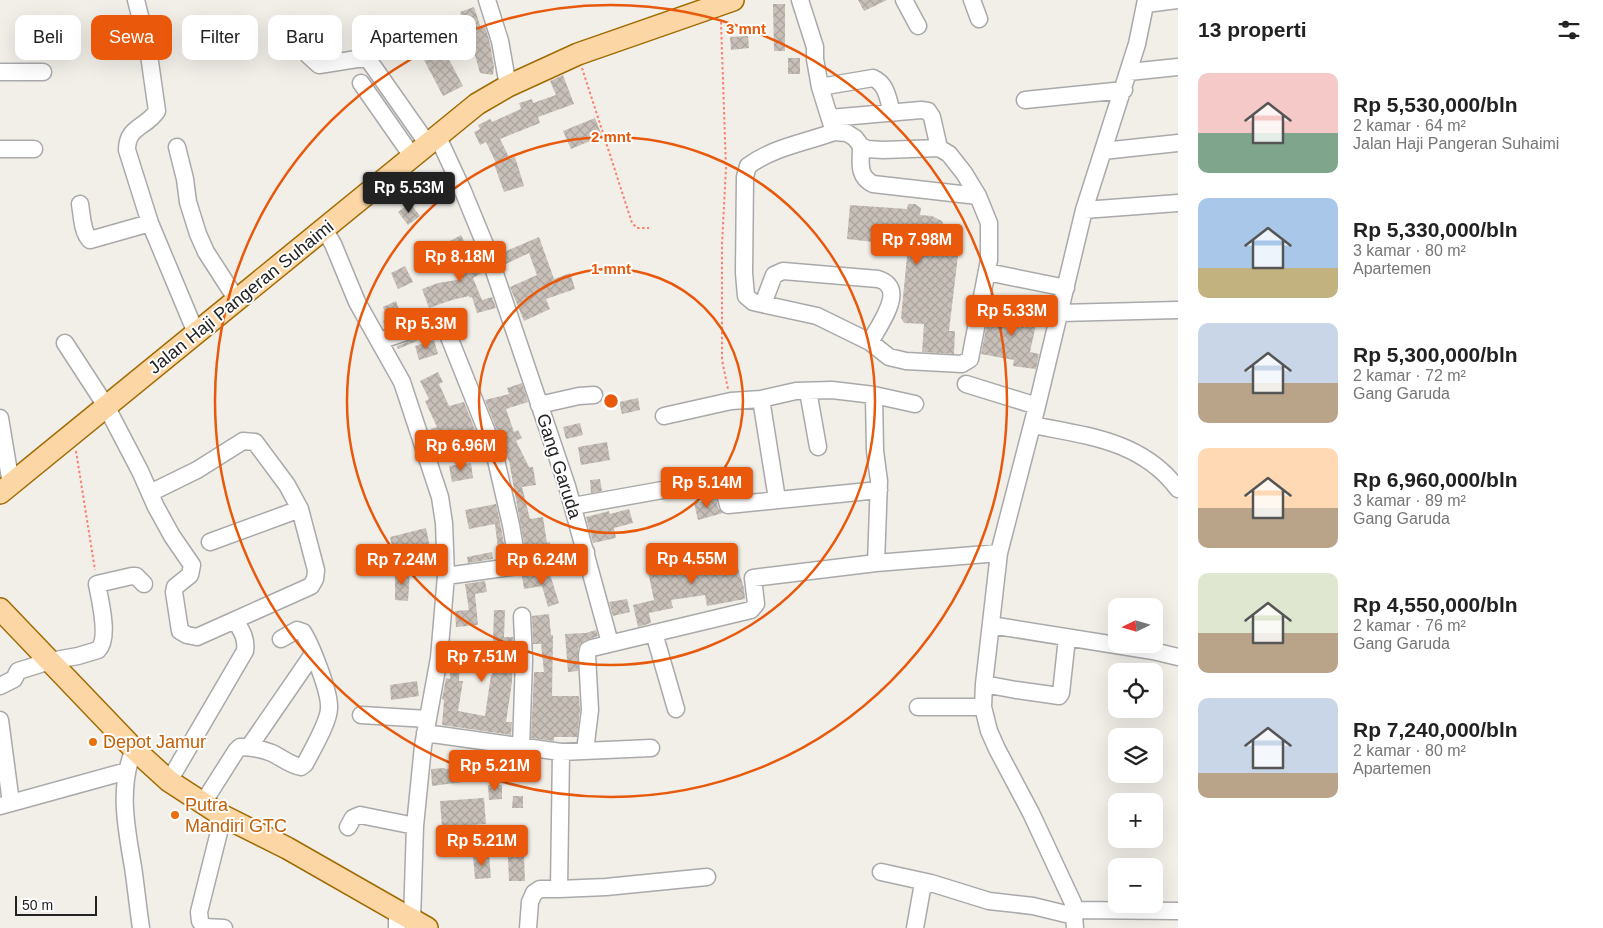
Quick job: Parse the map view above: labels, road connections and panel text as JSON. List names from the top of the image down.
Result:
{
  "streets": {
    "main road": ["Jalan Haji Pangeran Suhaimi"],
    "street": ["Gang Garuda"]
  },
  "crossings": [
    ["Jalan Haji Pangeran Suhaimi", "Gang Garuda"]
  ],
  "places": ["Depot Jamur", "Putra Mandiri GTC"],
  "scale_bar": "50 m",
  "north": "left",
  "page": {
    "heading": "13 properti",
    "chip": [
      "Beli",
      "Sewa",
      "Filter",
      "Baru",
      "Apartemen"
    ],
    "list": [
      {
        "name": "Rp 5,530,000/bln",
        "note": "2 kamar · 64 m² · Jalan Haji Pangeran Suhaimi"
      },
      {
        "name": "Rp 5,330,000/bln",
        "note": "3 kamar · 80 m² · Apartemen"
      },
      {
        "name": "Rp 5,300,000/bln",
        "note": "2 kamar · 72 m² · Gang Garuda"
      },
      {
        "name": "Rp 6,960,000/bln",
        "note": "3 kamar · 89 m² · Gang Garuda"
      },
      {
        "name": "Rp 4,550,000/bln",
        "note": "2 kamar · 76 m² · Gang Garuda"
      },
      {
        "name": "Rp 7,240,000/bln",
        "note": "2 kamar · 80 m² · Apartemen"
      }
    ],
    "price": [
      "Rp 5.53M",
      "Rp 7.98M",
      "Rp 8.18M",
      "Rp 5.33M",
      "Rp 5.3M",
      "Rp 6.96M",
      "Rp 5.14M",
      "Rp 4.55M",
      "Rp 7.24M",
      "Rp 6.24M",
      "Rp 7.51M",
      "Rp 5.21M",
      "Rp 5.21M"
    ],
    "map_buttons": ["+", "−"],
    "scale": "50 m"
  },
  "rings": ["3 mnt", "2 mnt", "1 mnt"]
}
